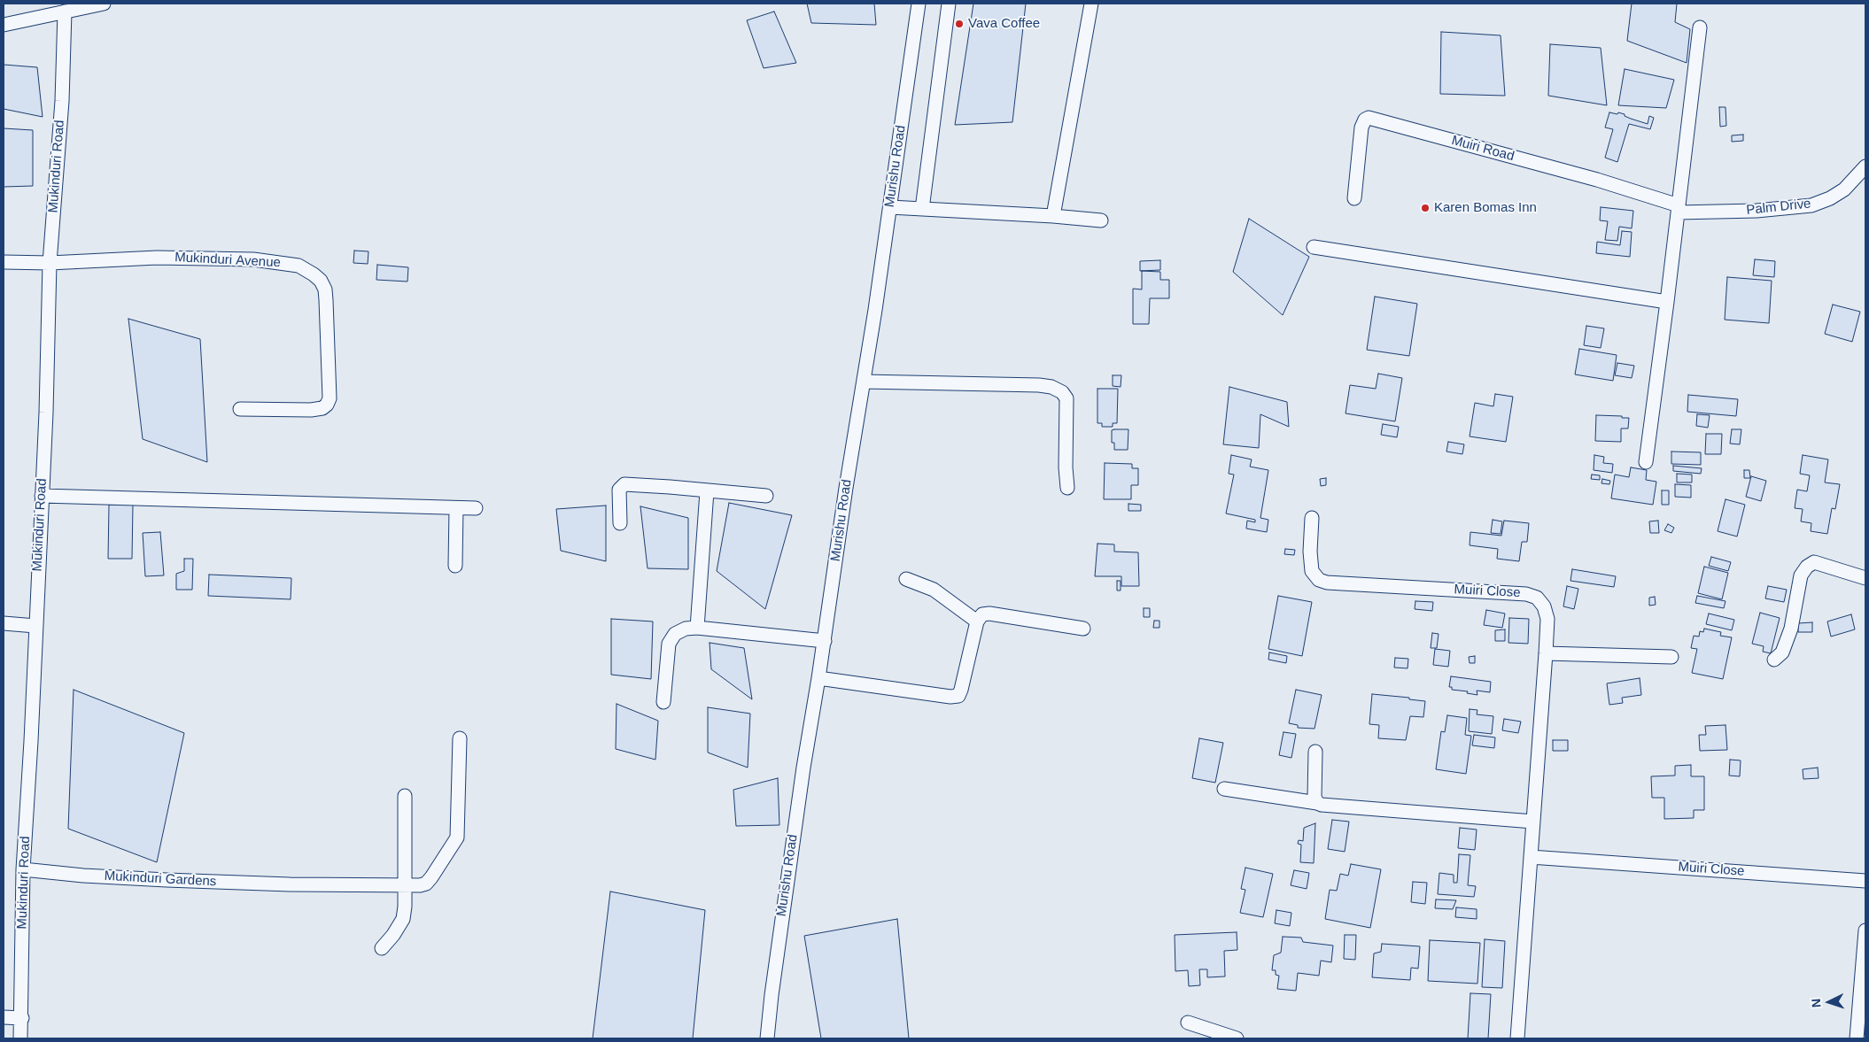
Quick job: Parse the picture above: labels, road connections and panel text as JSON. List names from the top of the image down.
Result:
{
  "streets": {
    "street": [
      "Muiri Road",
      "Mukinduri Road",
      "Murishu Road",
      "Palm Drive",
      "Mukinduri Avenue",
      "Muiri Close",
      "Mukinduri Gardens"
    ]
  },
  "crossings": [
    ["Muiri Road", "Palm Drive"],
    ["Mukinduri Road", "Mukinduri Avenue"],
    ["Mukinduri Road", "Mukinduri Gardens"]
  ],
  "places": ["Vava Coffee", "Karen Bomas Inn"],
  "north": "left"
}
